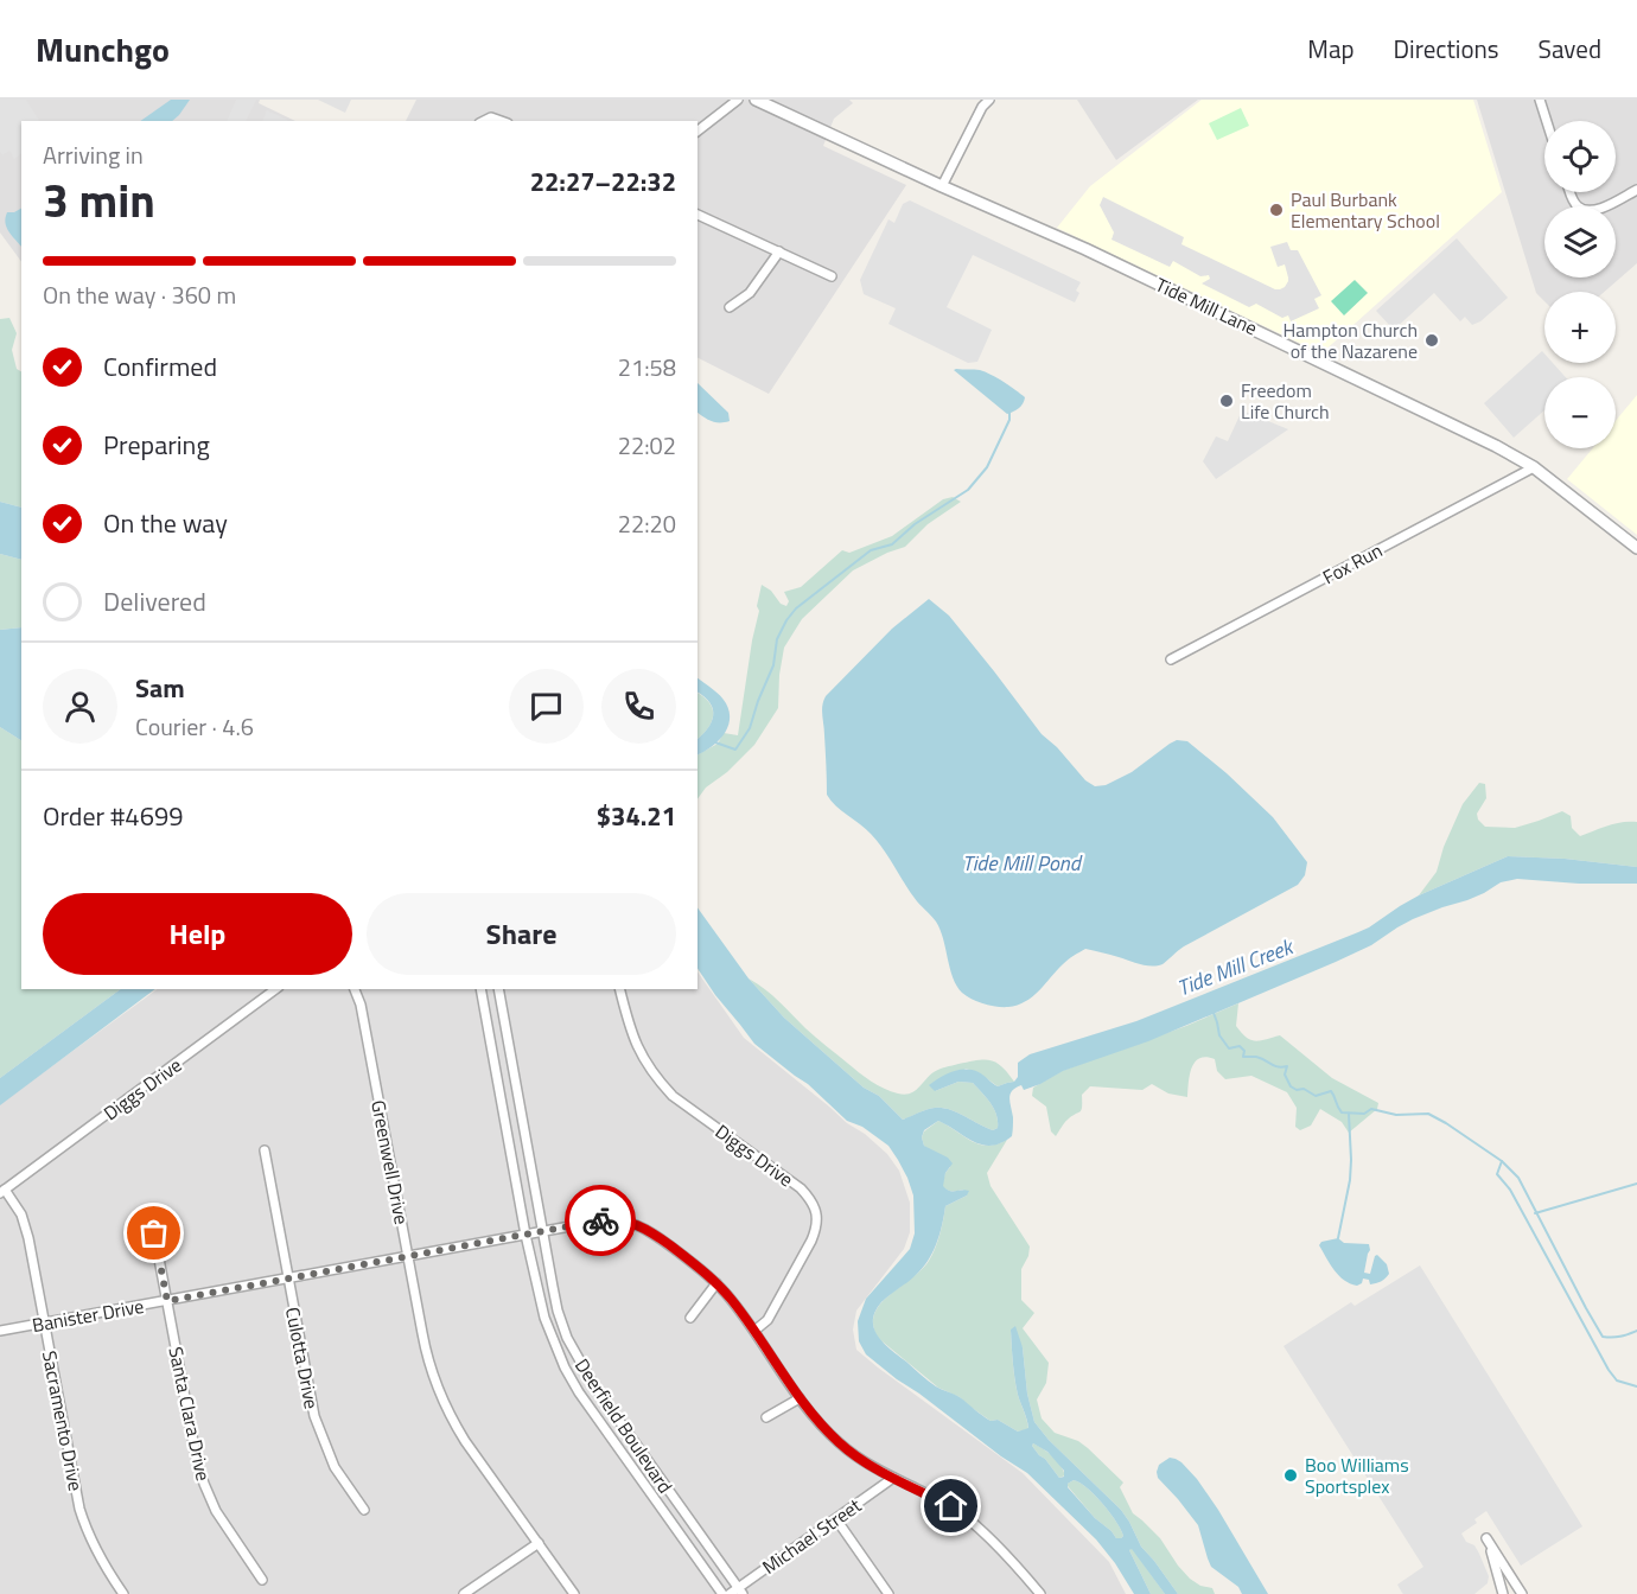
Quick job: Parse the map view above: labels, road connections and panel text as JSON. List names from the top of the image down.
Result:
{
  "streets": {
    "street": [
      "Tide Mill Lane",
      "Fox Run",
      "Diggs Drive",
      "Greenwell Drive",
      "Banister Drive",
      "Culotta Drive",
      "Santa Clara Drive",
      "Sacramento Drive",
      "Deerfield Boulevard",
      "Michael Street"
    ]
  },
  "crossings": [
    ["Tide Mill Lane", "Fox Run"],
    ["Diggs Drive", "Banister Drive"],
    ["Diggs Drive", "Sacramento Drive"],
    ["Greenwell Drive", "Banister Drive"],
    ["Banister Drive", "Culotta Drive"],
    ["Banister Drive", "Santa Clara Drive"],
    ["Banister Drive", "Sacramento Drive"],
    ["Banister Drive", "Deerfield Boulevard"],
    ["Banister Drive", "Michael Street"],
    ["Deerfield Boulevard", "Michael Street"]
  ],
  "water": ["Tide Mill Pond", "Tide Mill Creek"],
  "places": [
    "Paul Burbank Elementary School",
    "Hampton Church of the Nazarene",
    "Freedom Life Church",
    "Boo Williams Sportsplex"
  ],
  "page": {
    "header": "Munchgo",
    "nav": ["Map", "Directions", "Saved"],
    "map_buttons": ["+", "−"],
    "heading": ["3 min", "Arriving in", "22:27–22:32"],
    "panel": [
      "Sam",
      "Courier · 4.6",
      "Order #4699",
      "$34.21"
    ],
    "bar": "On the way · 360 m",
    "list": [
      ["Confirmed", "21:58"],
      ["Preparing", "22:02"],
      ["On the way", "22:20"],
      "Delivered"
    ],
    "buttons": ["Help", "Share"]
  }
}
